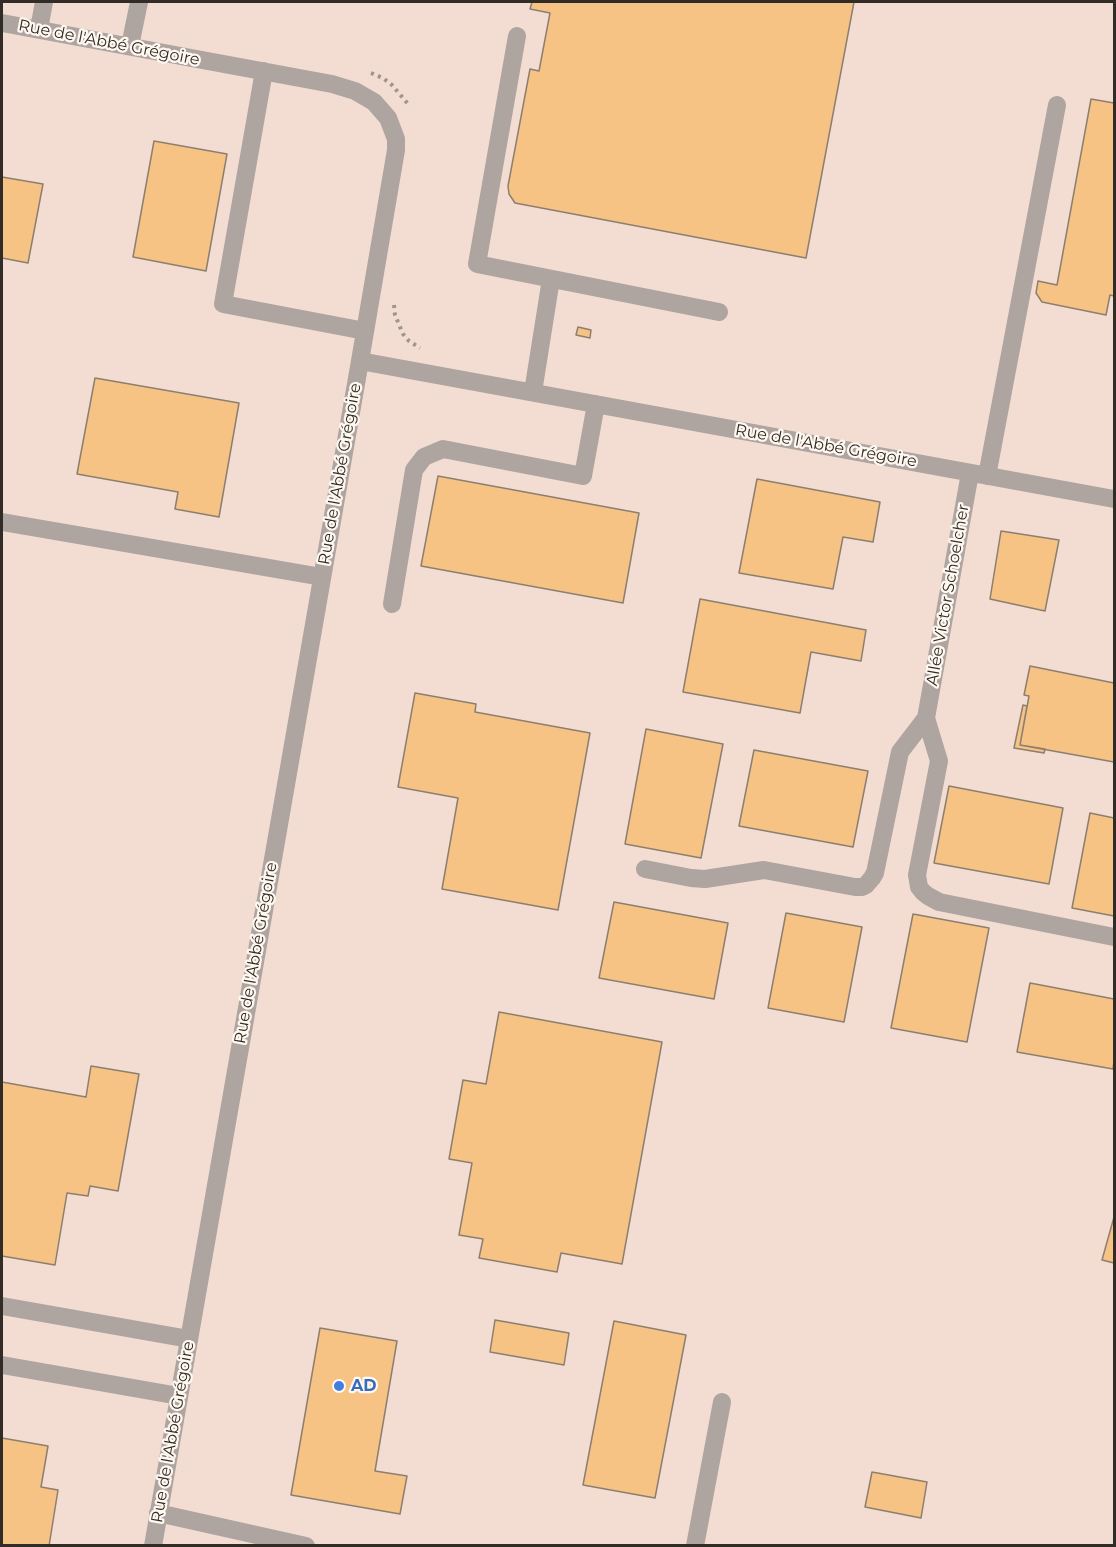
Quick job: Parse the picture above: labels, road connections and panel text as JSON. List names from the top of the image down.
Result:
{
  "streets": {
    "street": ["Rue de l'Abbé Grégoire", "Allée Victor Schoelcher"]
  },
  "crossings": [
    ["Rue de l'Abbé Grégoire", "Allée Victor Schoelcher"]
  ],
  "places": ["AD"]
}
